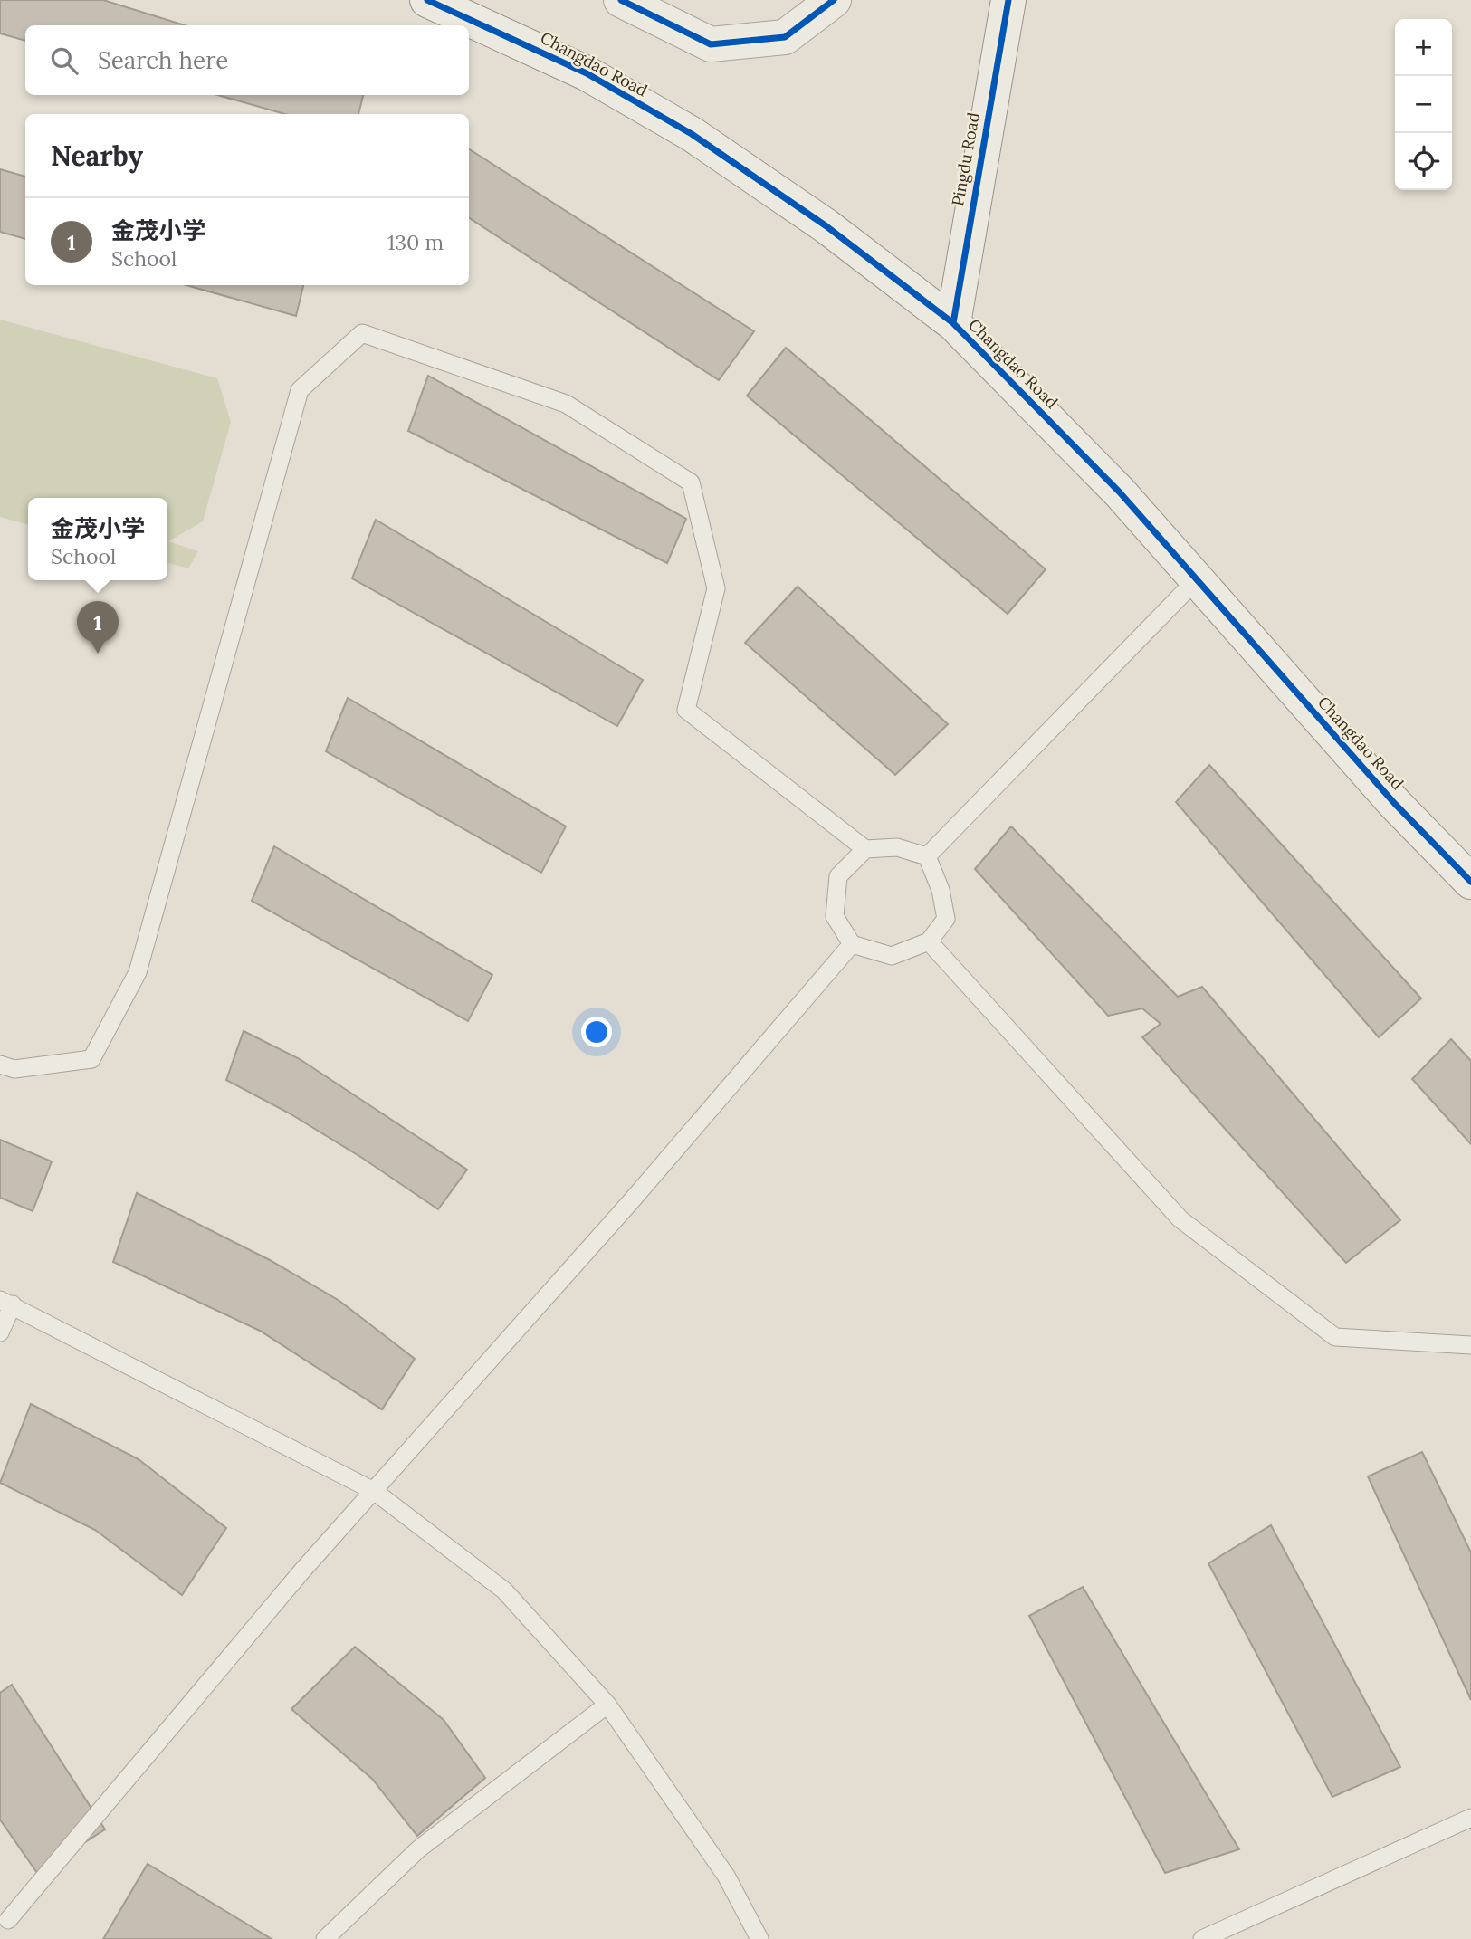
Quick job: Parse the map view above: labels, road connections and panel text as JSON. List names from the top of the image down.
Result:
{
  "streets": {
    "street": ["Changdao Road", "Pingdu Road"]
  },
  "crossings": [
    ["Changdao Road", "Pingdu Road"]
  ],
  "page": {
    "map_buttons": ["+", "−"],
    "search": "Search here",
    "heading": "Nearby",
    "list": [
      {
        "mark": "1",
        "name": "金茂小学",
        "note": "School",
        "value": "130 m"
      }
    ],
    "popup": ["金茂小学", "School"],
    "pins": "1"
  }
}
